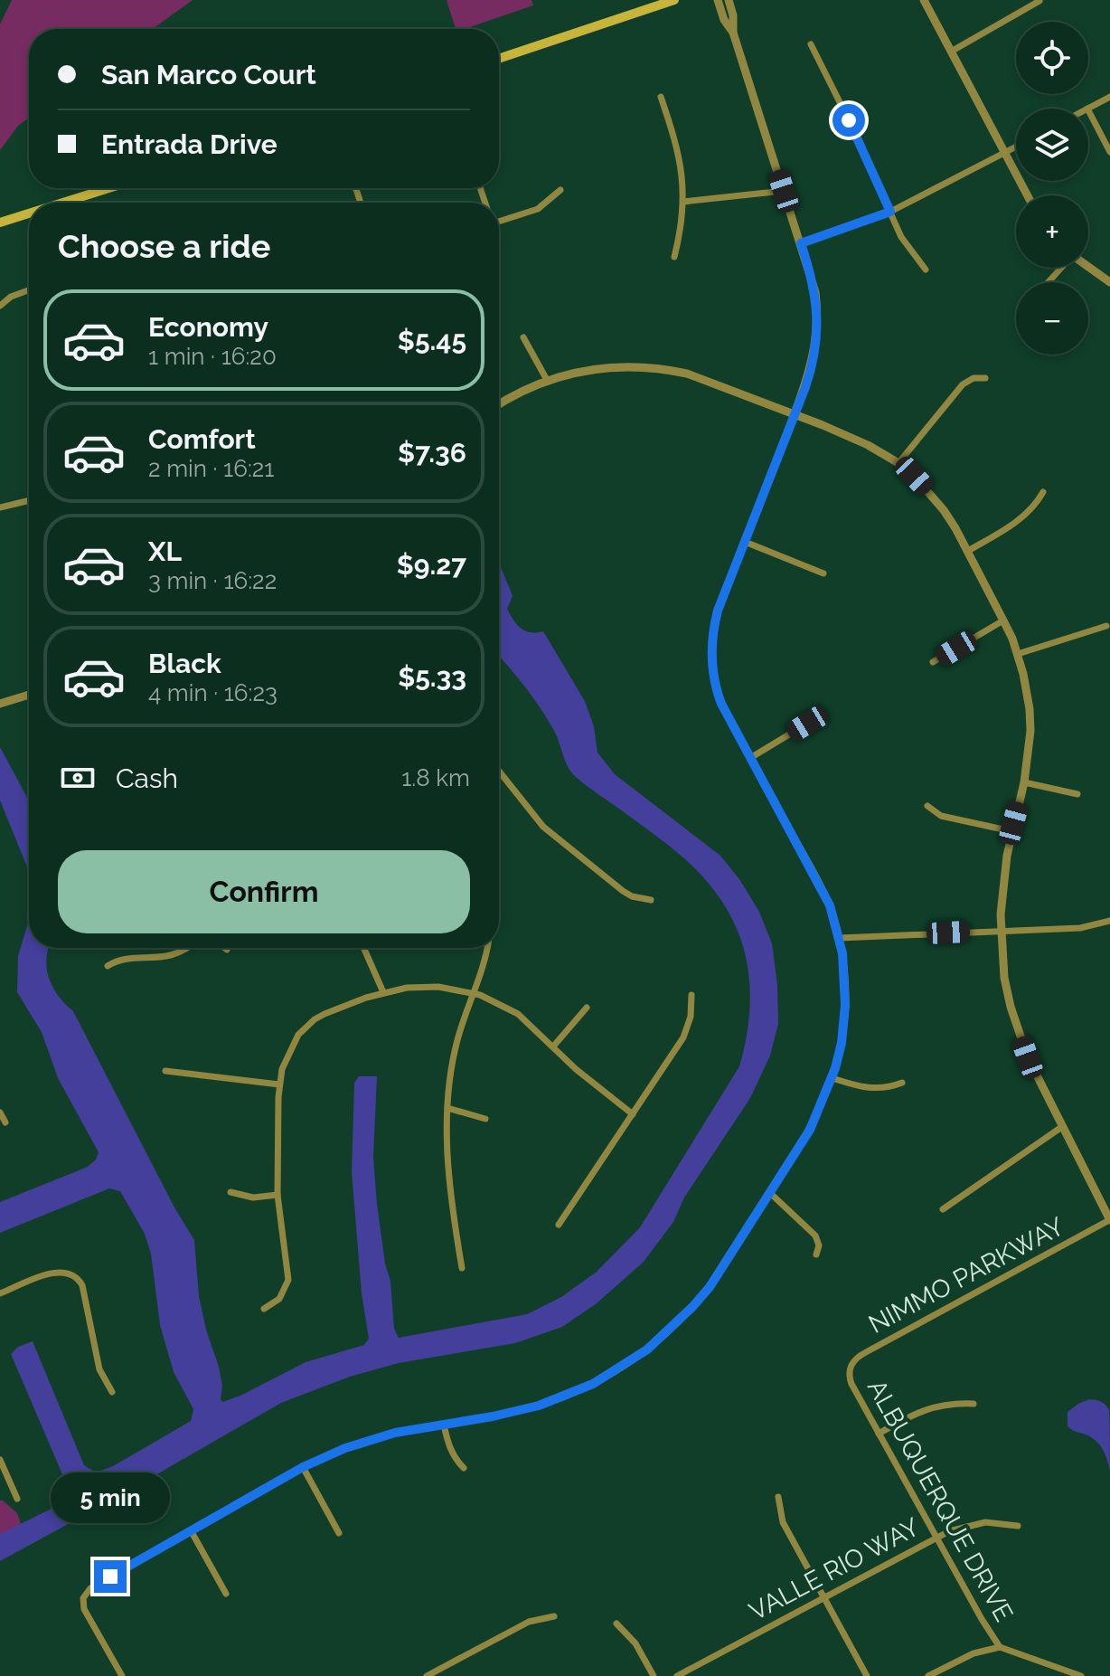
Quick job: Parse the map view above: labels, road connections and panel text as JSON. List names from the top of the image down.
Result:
{
  "streets": {
    "street": ["NIMMO PARKWAY", "ALBUQUERQUE DRIVE", "VALLE RIO WAY"]
  },
  "crossings": [
    ["NIMMO PARKWAY", "ALBUQUERQUE DRIVE"],
    ["ALBUQUERQUE DRIVE", "VALLE RIO WAY"]
  ],
  "page": {
    "map_buttons": ["+", "−"],
    "banner": ["San Marco Court", "Entrada Drive"],
    "heading": "Choose a ride",
    "list": [
      {
        "name": "Economy",
        "note": "1 min · 16:20",
        "value": "$5.45"
      },
      {
        "name": "Comfort",
        "note": "2 min · 16:21",
        "value": "$7.36"
      },
      {
        "name": "XL",
        "note": "3 min · 16:22",
        "value": "$9.27"
      },
      {
        "name": "Black",
        "note": "4 min · 16:23",
        "value": "$5.33"
      }
    ],
    "pay": ["Cash", "1.8 km"],
    "buttons": "Confirm",
    "bubble": "5 min"
  }
}
